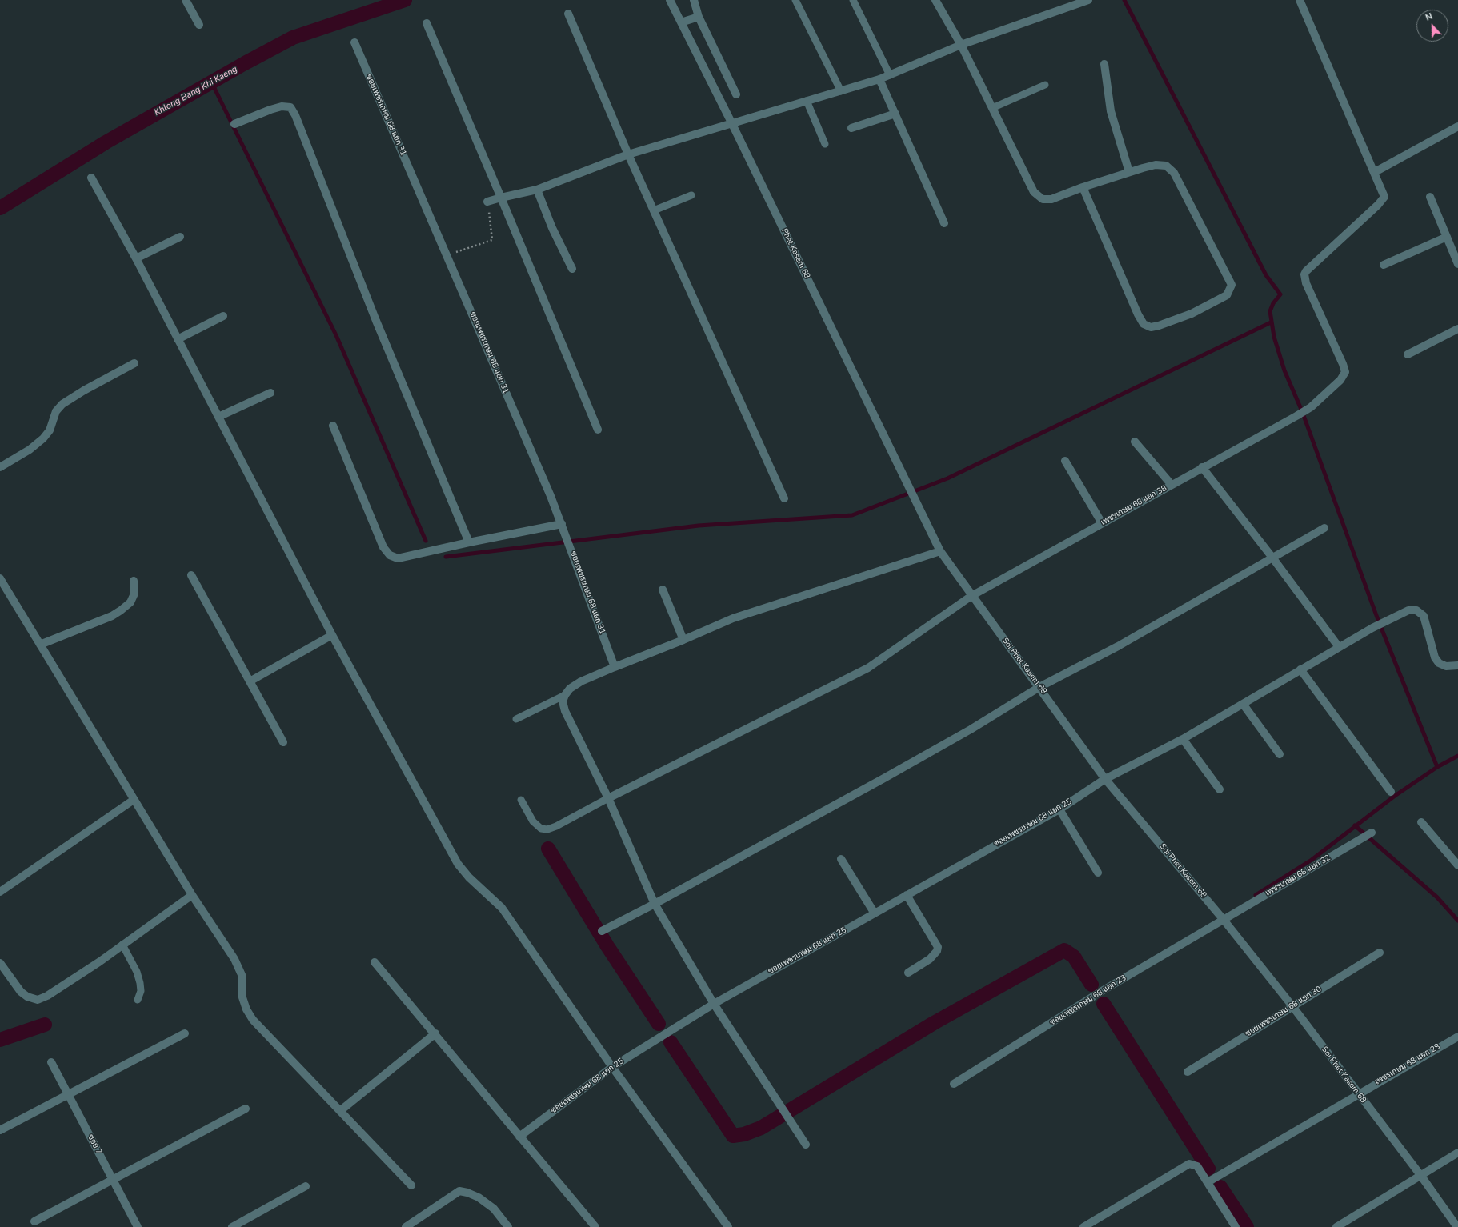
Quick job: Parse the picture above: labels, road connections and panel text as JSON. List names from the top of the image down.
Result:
{
  "streets": {
    "street": [
      "ซอยเพชรเกษม 68 แยก 31",
      "Phet Kasem 68",
      "เพชรเกษม 68 แยก 38",
      "Soi Phet Kasem 68",
      "ซอยเพชรเกษม 68 แยก 25",
      "เพชรเกษม 68 แยก 32",
      "ซอยเพชรเกษม 68 แยก 23",
      "ซอยเพชรเกษม 68 แยก 30",
      "เพชรเกษม 68 แยก 28",
      "ซอย 7"
    ]
  },
  "crossings": [
    ["Phet Kasem 68", "Soi Phet Kasem 68"],
    ["เพชรเกษม 68 แยก 38", "Soi Phet Kasem 68"],
    ["Soi Phet Kasem 68", "ซอยเพชรเกษม 68 แยก 25"],
    ["Soi Phet Kasem 68", "เพชรเกษม 68 แยก 32"],
    ["Soi Phet Kasem 68", "ซอยเพชรเกษม 68 แยก 23"],
    ["Soi Phet Kasem 68", "ซอยเพชรเกษม 68 แยก 30"],
    ["Soi Phet Kasem 68", "เพชรเกษม 68 แยก 28"],
    ["เพชรเกษม 68 แยก 32", "ซอยเพชรเกษม 68 แยก 23"]
  ],
  "water": ["Khlong Bang Khi Kaeng"],
  "north": "top"
}
